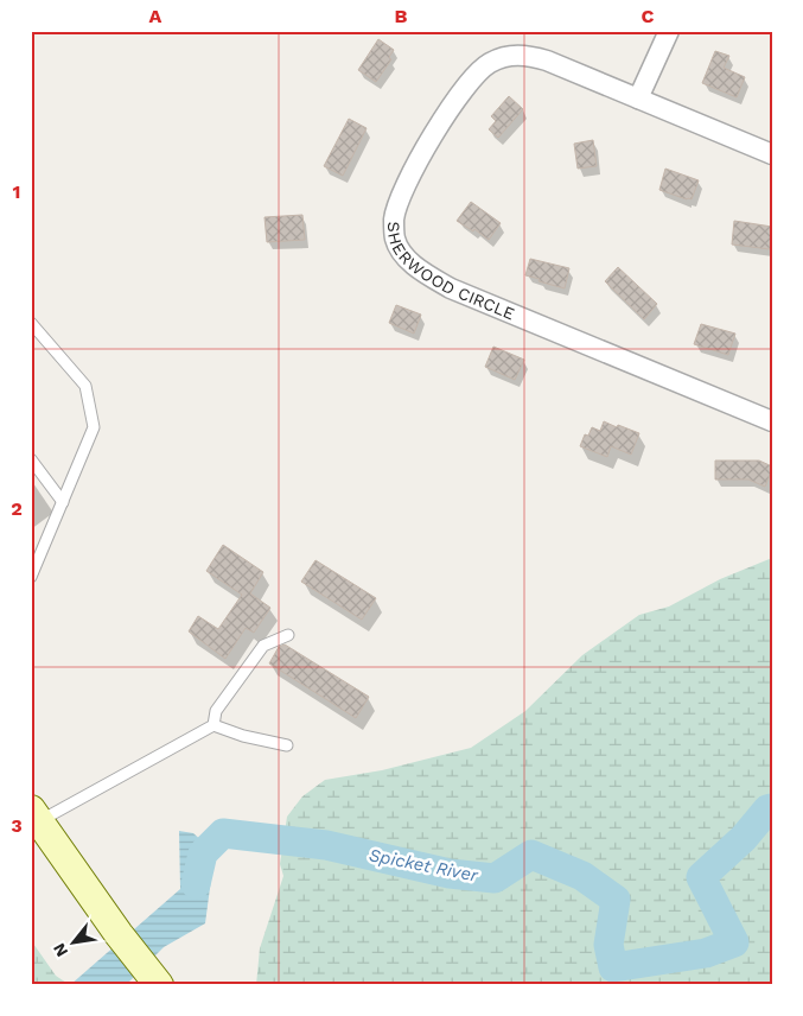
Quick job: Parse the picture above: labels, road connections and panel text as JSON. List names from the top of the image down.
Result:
{
  "streets": {
    "street": ["SHERWOOD CIRCLE"]
  },
  "water": ["Spicket River"],
  "north": "bottom left",
  "grid": {
    "columns": ["A", "B", "C"],
    "rows": ["1", "2", "3"]
  }
}
